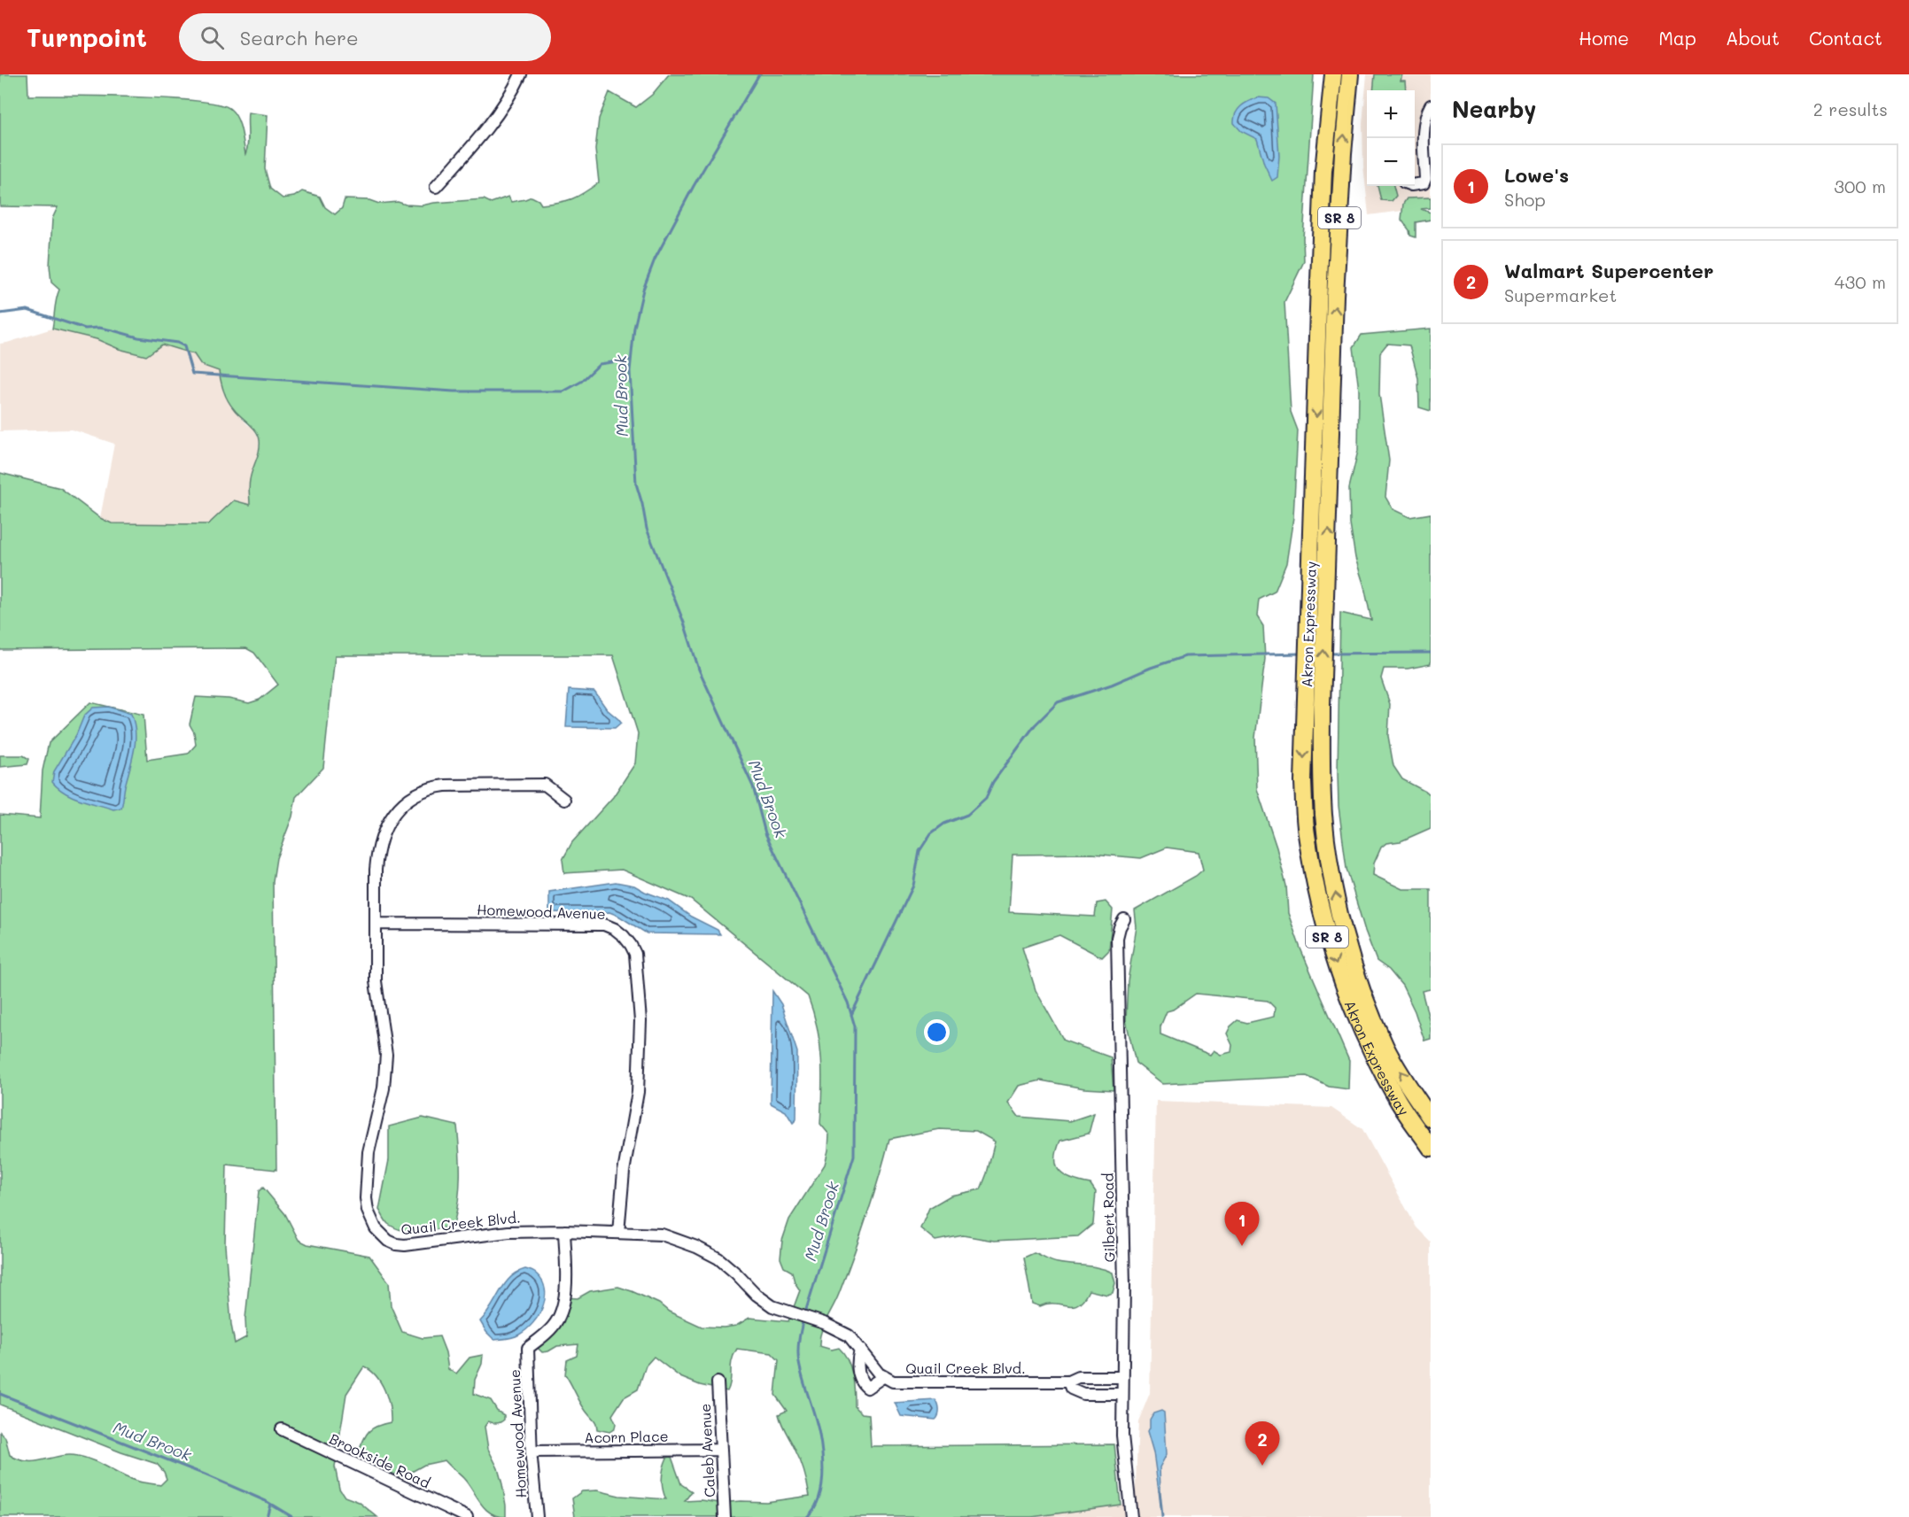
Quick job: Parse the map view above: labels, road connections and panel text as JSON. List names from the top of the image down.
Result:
{
  "streets": {
    "highway": ["SR 8", "Akron Expressway"],
    "street": [
      "Homewood Avenue",
      "Gilbert Road",
      "Quail Creek Blvd.",
      "Acorn Place",
      "Caleb Avenue",
      "Brookside Road"
    ]
  },
  "crossings": [
    ["Homewood Avenue", "Quail Creek Blvd."],
    ["Homewood Avenue", "Acorn Place"],
    ["Gilbert Road", "Quail Creek Blvd."],
    ["Acorn Place", "Caleb Avenue"]
  ],
  "water": ["Mud Brook"],
  "page": {
    "header": "Turnpoint",
    "search": "Search here",
    "nav": [
      "Home",
      "Map",
      "About",
      "Contact"
    ],
    "heading": ["Nearby", "2 results"],
    "map_buttons": ["+", "−"],
    "list": [
      {
        "mark": "1",
        "name": "Lowe's",
        "note": "Shop",
        "value": "300 m"
      },
      {
        "mark": "2",
        "name": "Walmart Supercenter",
        "note": "Supermarket",
        "value": "430 m"
      }
    ],
    "pins": ["1", "2"]
  }
}
